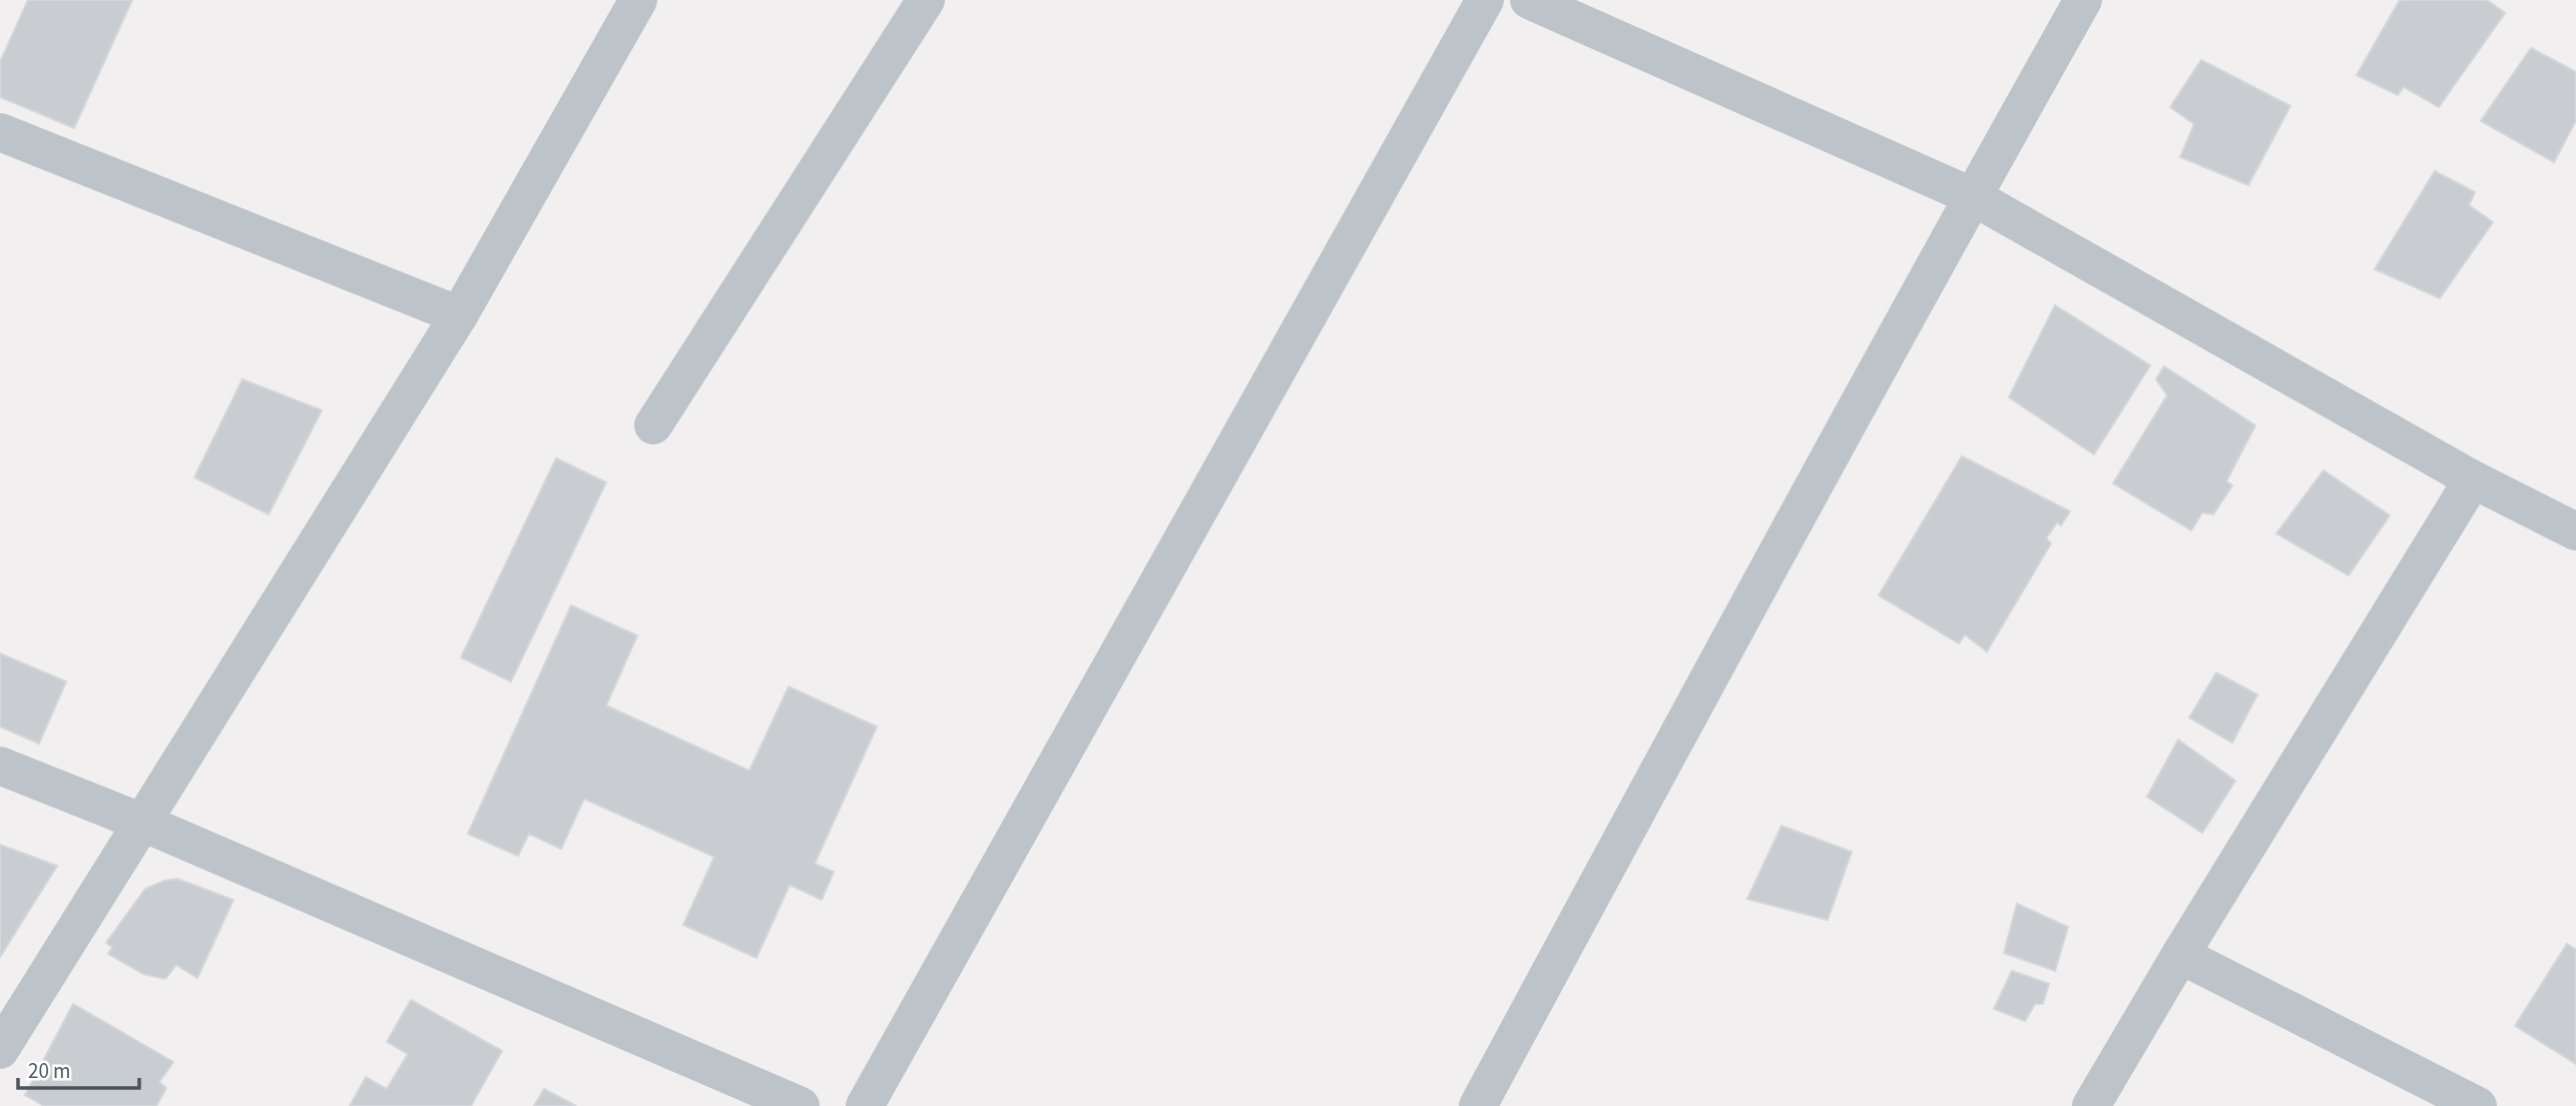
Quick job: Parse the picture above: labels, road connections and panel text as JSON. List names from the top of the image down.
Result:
{
  "scale_bar": "20 m"
}
